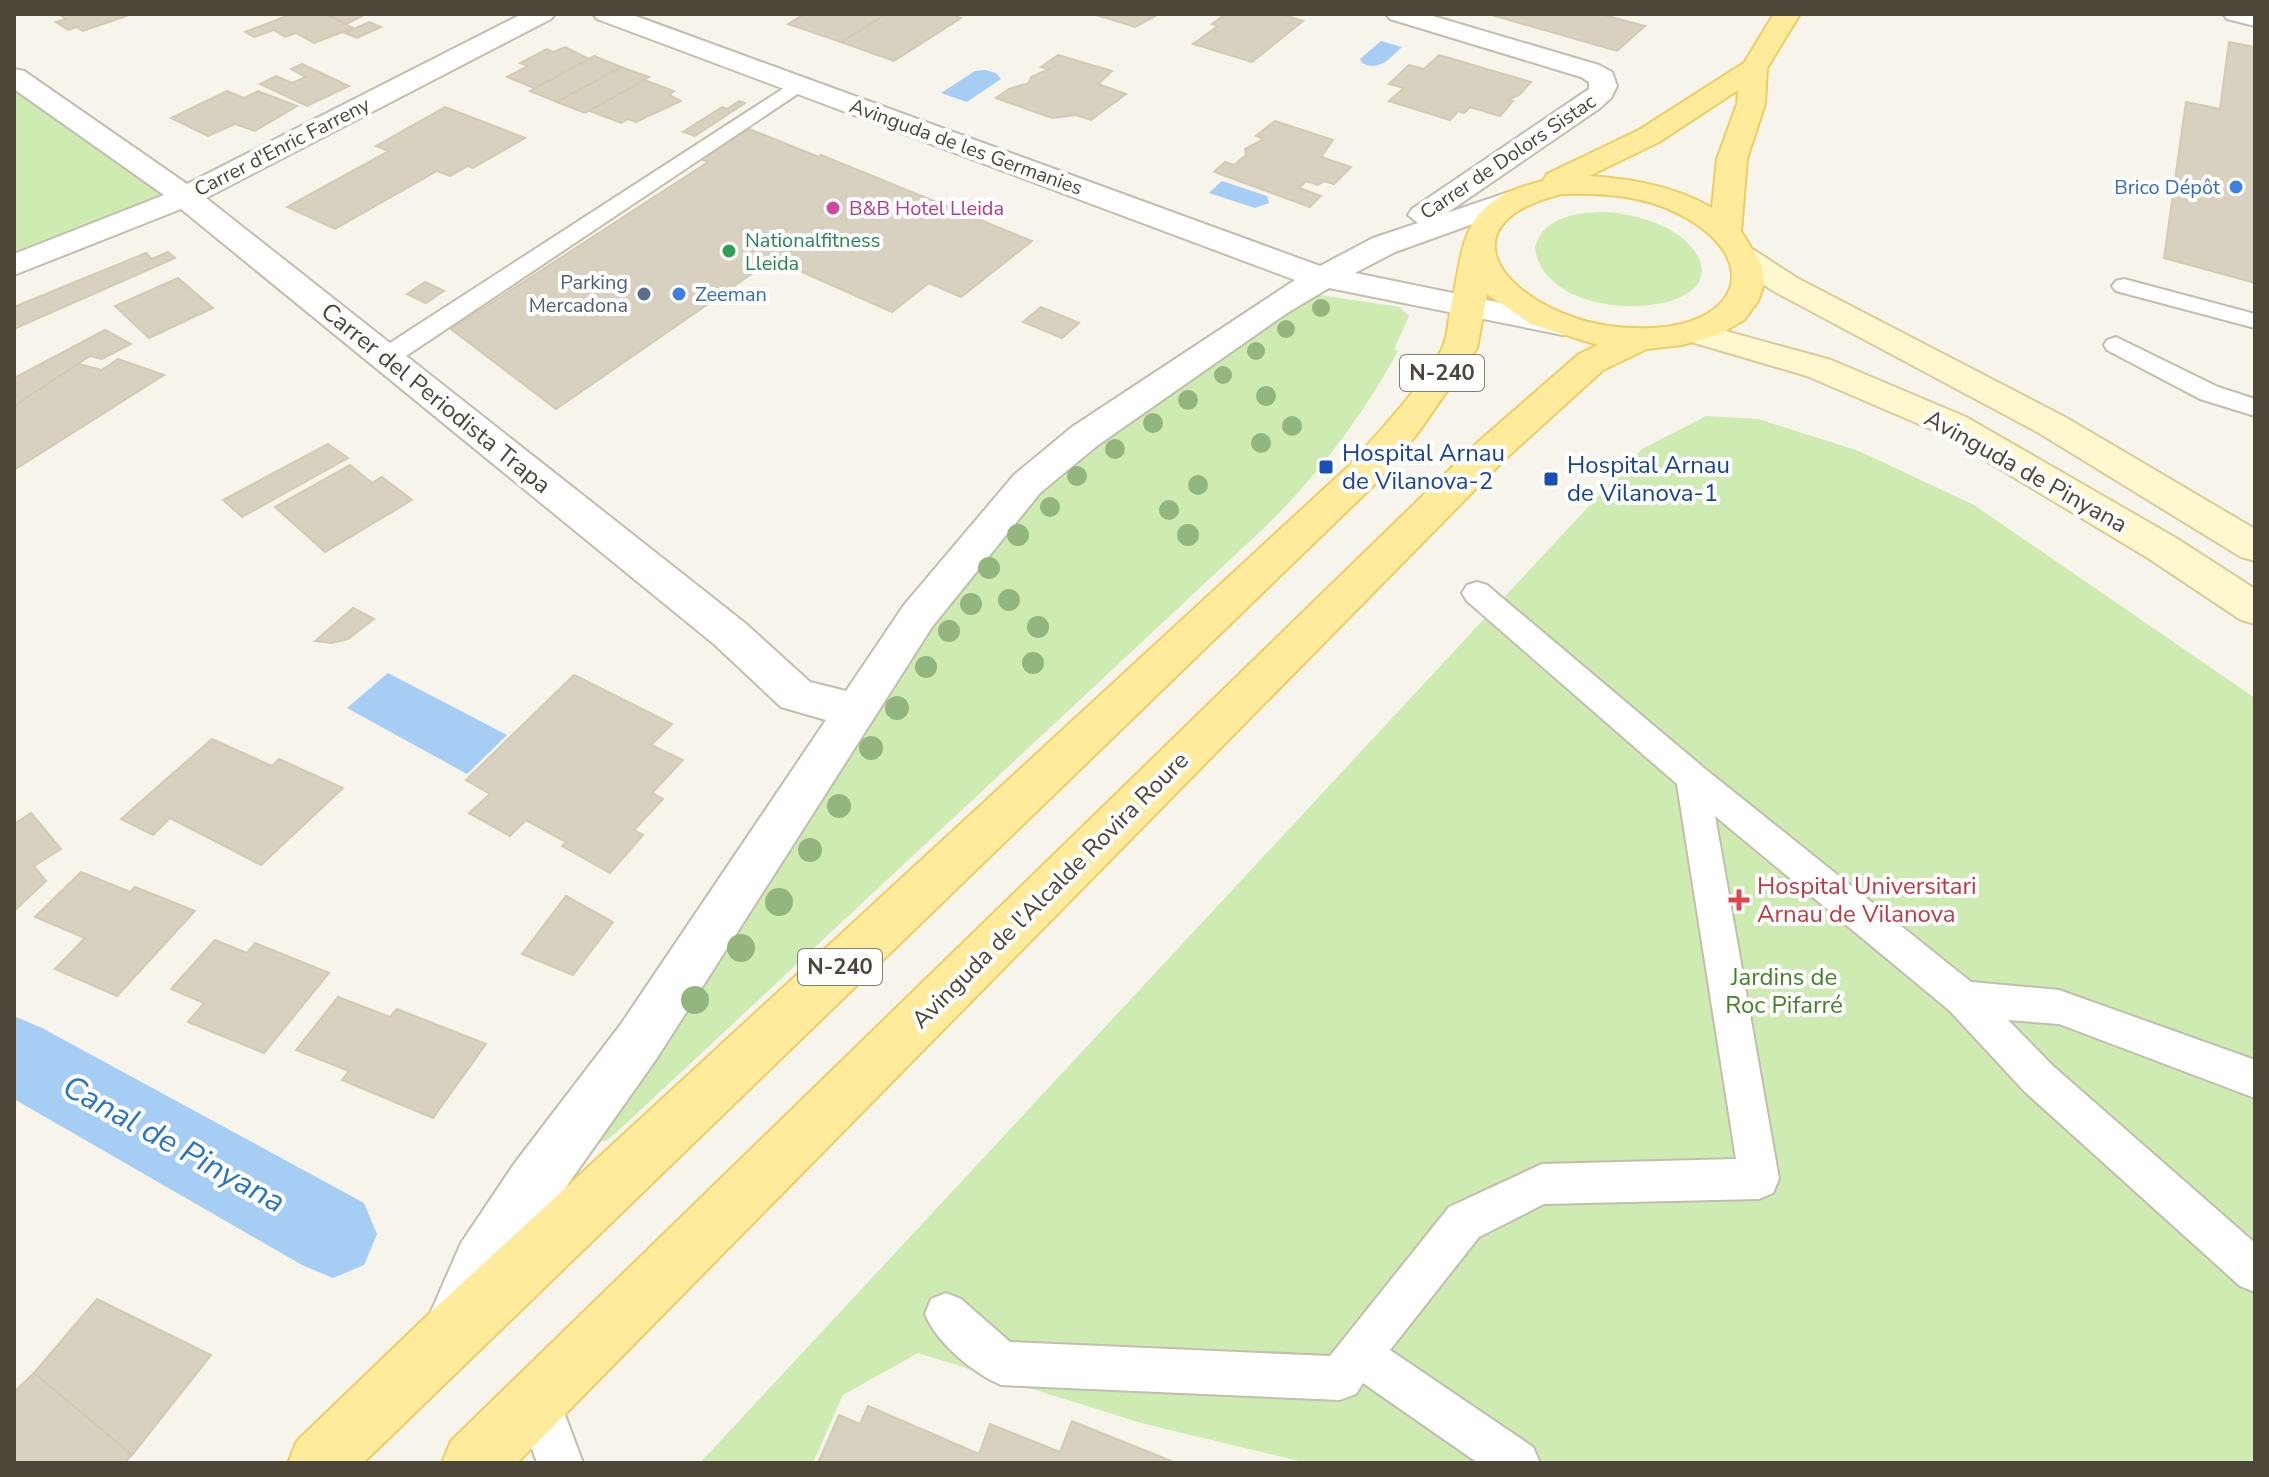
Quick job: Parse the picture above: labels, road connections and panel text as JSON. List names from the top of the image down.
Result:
{
  "streets": {
    "main road": ["N-240", "Avinguda de l'Alcalde Rovira Roure"],
    "street": [
      "Carrer d'Enric Farreny",
      "Avinguda de les Germanies",
      "Carrer de Dolors Sistac",
      "Carrer del Periodista Trapa",
      "Avinguda de Pinyana"
    ]
  },
  "crossings": [
    ["Carrer d'Enric Farreny", "Carrer del Periodista Trapa"],
    ["Avinguda de les Germanies", "N-240"],
    ["Avinguda de les Germanies", "Avinguda de Pinyana"],
    ["Avinguda de les Germanies", "Avinguda de l'Alcalde Rovira Roure"],
    ["N-240", "Avinguda de Pinyana"],
    ["N-240", "Avinguda de l'Alcalde Rovira Roure"],
    ["Avinguda de Pinyana", "Avinguda de l'Alcalde Rovira Roure"]
  ],
  "water": ["Canal de Pinyana"],
  "parks": ["Jardins de Roc Pifarré"],
  "places": {
    "other": [
      "Brico Dépôt",
      "B&B Hotel Lleida",
      "Nationalfitness Lleida",
      "Parking Mercadona",
      "Zeeman"
    ],
    "transit": ["Hospital Arnau de Vilanova-2", "Hospital Arnau de Vilanova-1"],
    "health": ["Hospital Universitari Arnau de Vilanova"]
  }
}
